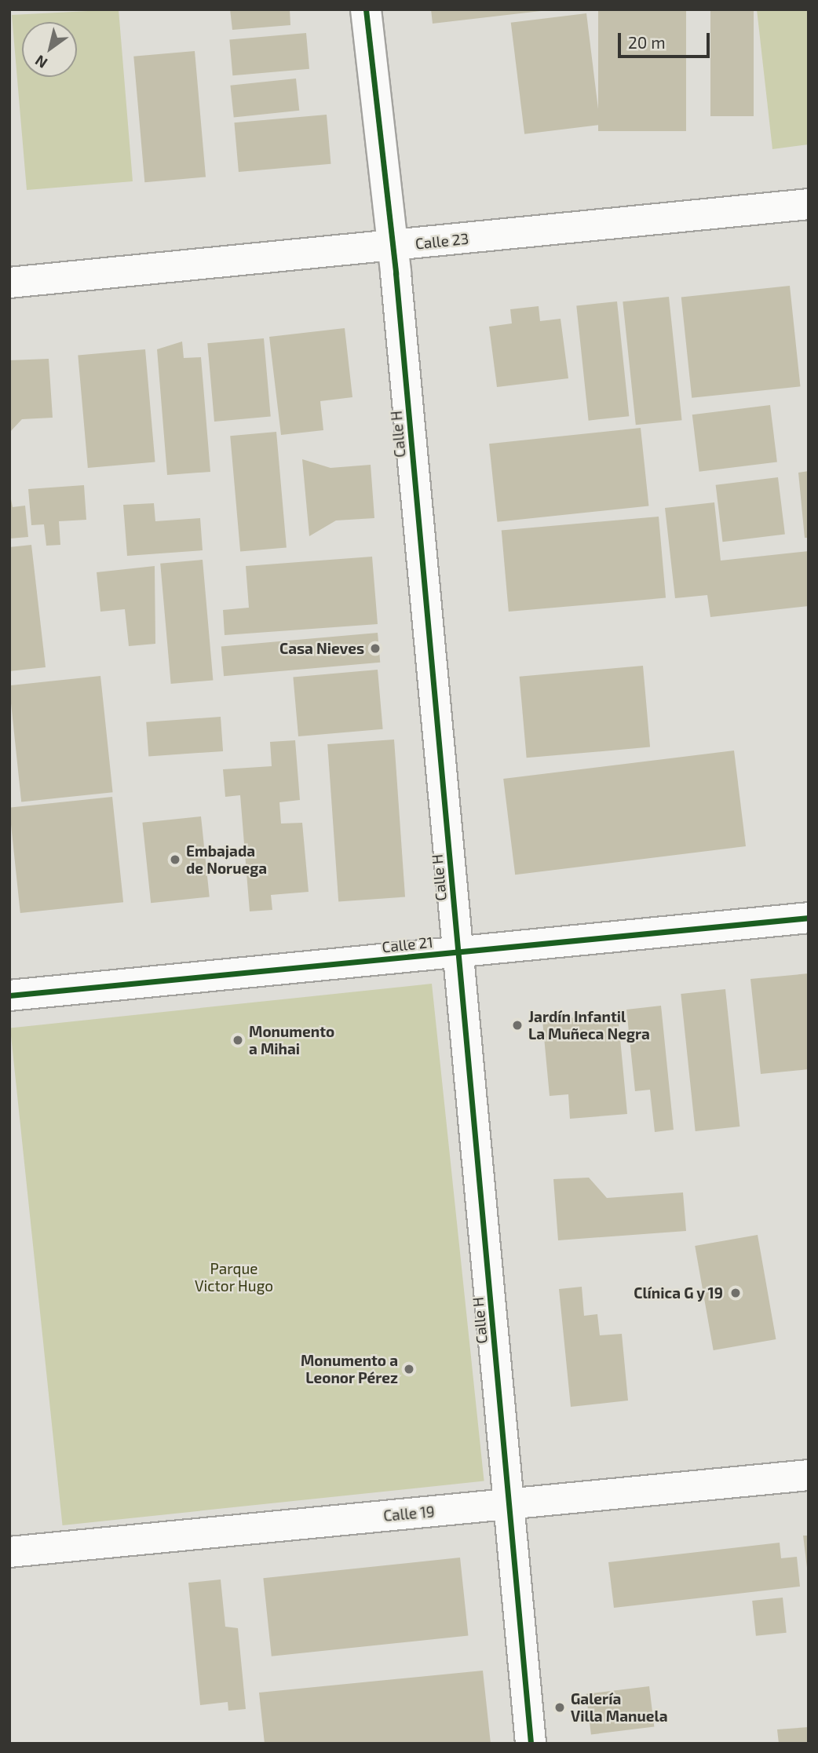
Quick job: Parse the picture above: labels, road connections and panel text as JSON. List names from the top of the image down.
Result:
{
  "streets": {
    "street": [
      "Calle 23",
      "Calle H",
      "Calle 21",
      "Calle 19"
    ]
  },
  "crossings": [
    ["Calle 23", "Calle H"],
    ["Calle H", "Calle 21"],
    ["Calle H", "Calle 19"]
  ],
  "parks": ["Parque Victor Hugo"],
  "places": [
    "Casa Nieves",
    "Embajada de Noruega",
    "Jardín Infantil La Muñeca Negra",
    "Monumento a Mihai",
    "Clínica G y 19",
    "Monumento a Leonor Pérez",
    "Galería Villa Manuela"
  ],
  "scale_bar": "20 m",
  "north": "bottom left"
}
